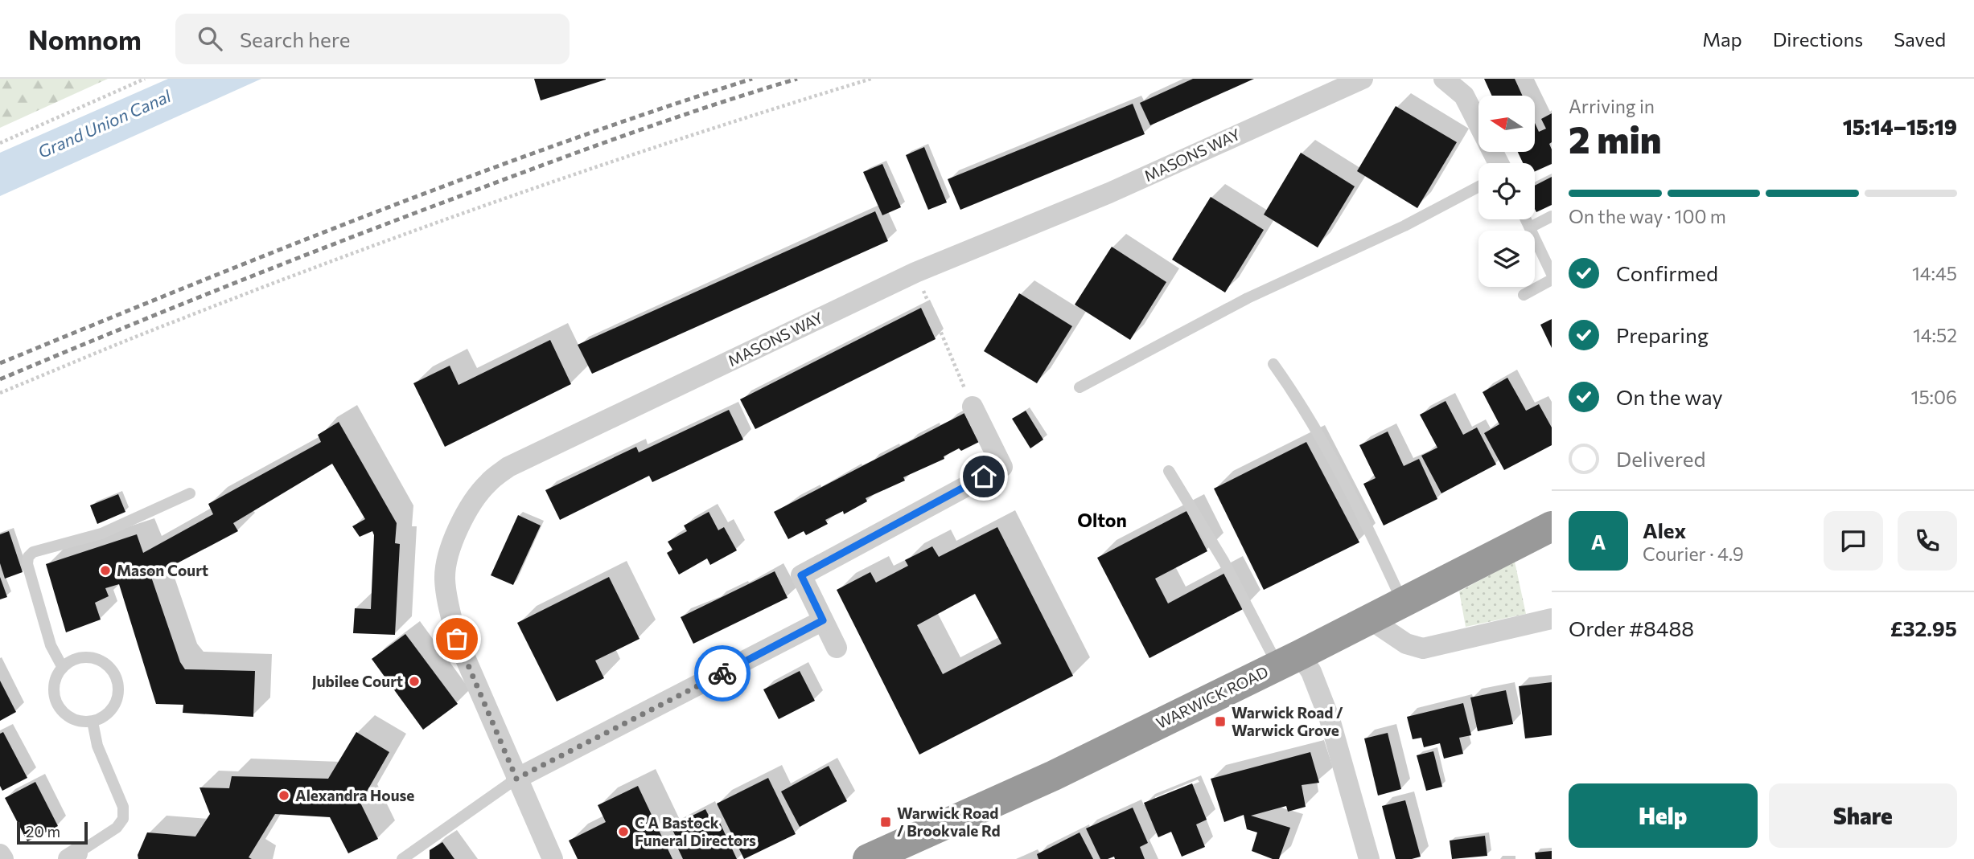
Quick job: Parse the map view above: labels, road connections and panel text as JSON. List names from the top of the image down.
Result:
{
  "streets": {
    "highway": ["WARWICK ROAD"],
    "street": ["MASONS WAY"]
  },
  "districts": ["Olton"],
  "water": ["Grand Union Canal"],
  "places": {
    "other": [
      "Mason Court",
      "Jubilee Court",
      "Alexandra House",
      "C A Bastock Funeral Directors"
    ],
    "transit": ["Warwick Road / Warwick Grove", "Warwick Road / Brookvale Rd"]
  },
  "scale_bar": "20 m",
  "north": "left",
  "page": {
    "header": "Nomnom",
    "search": "Search here",
    "nav": ["Map", "Directions", "Saved"],
    "heading": ["2 min", "Arriving in", "15:14–15:19"],
    "panel": [
      "Alex",
      "Courier · 4.9",
      "Order #8488",
      "£32.95"
    ],
    "bar": "On the way · 100 m",
    "list": [
      ["Confirmed", "14:45"],
      ["Preparing", "14:52"],
      ["On the way", "15:06"],
      "Delivered"
    ],
    "round": "A",
    "buttons": ["Help", "Share"],
    "scale": "20 m"
  }
}
